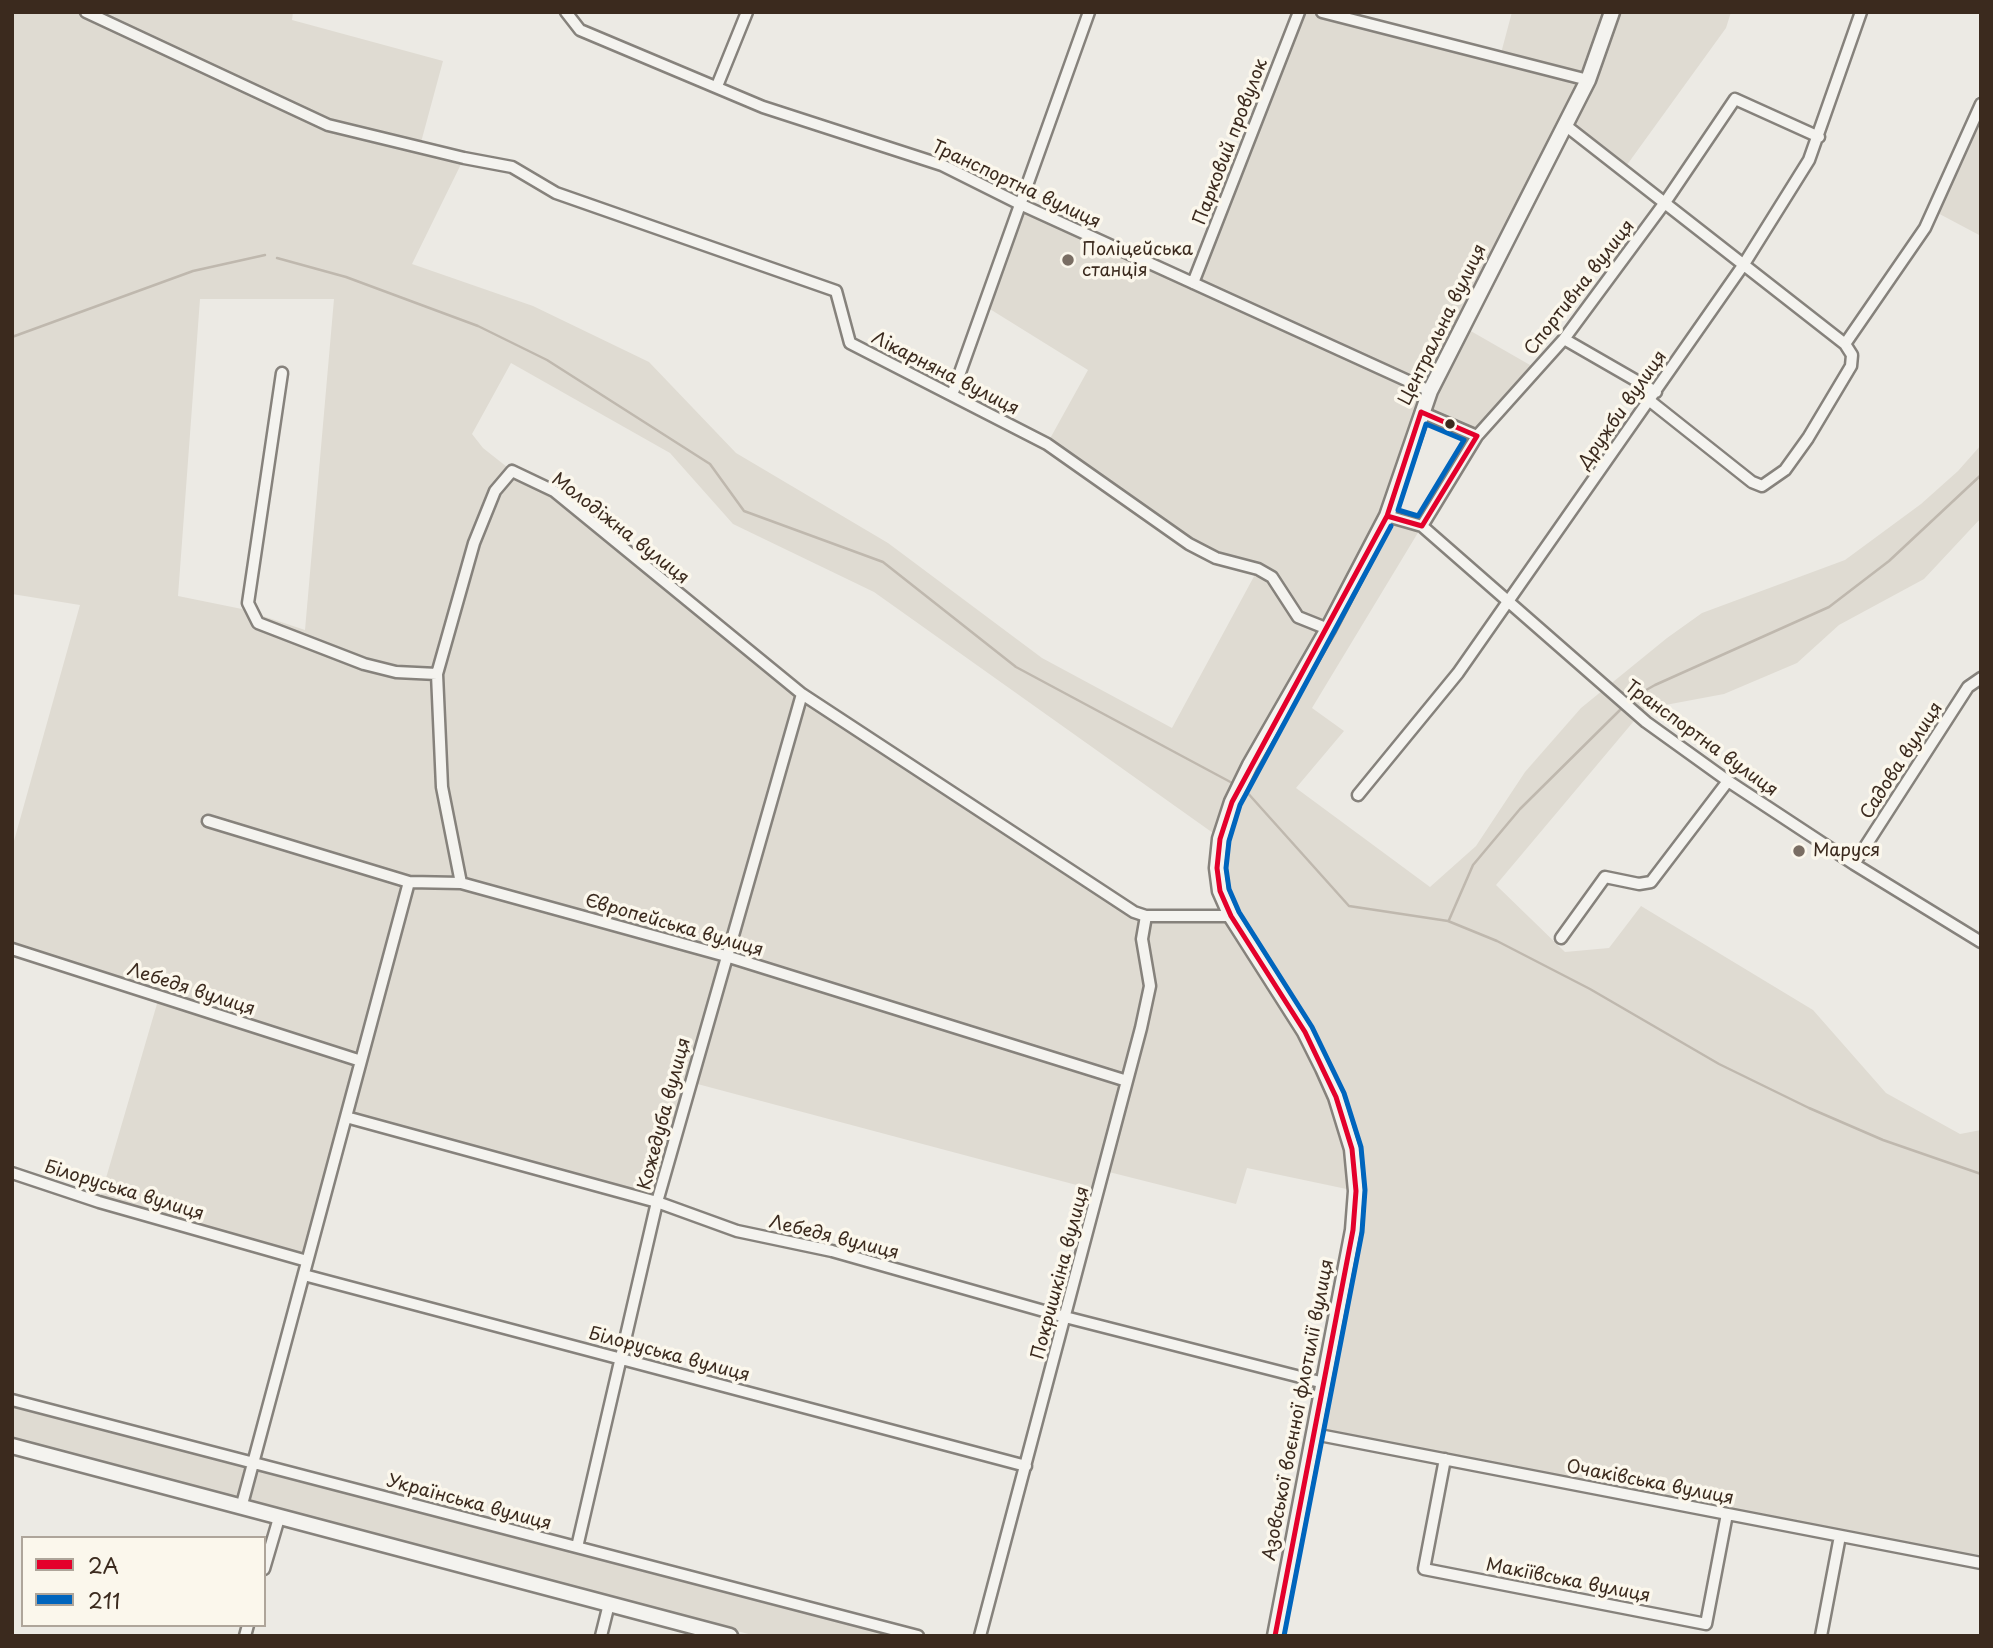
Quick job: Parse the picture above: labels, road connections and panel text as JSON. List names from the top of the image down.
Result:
{
  "streets": {
    "street": [
      "Парковий провулок",
      "Транспортна вулиця",
      "Спортивна вулиця",
      "Центральна вулиця",
      "Лікарняна вулиця",
      "Дружби вулиця",
      "Молодіжна вулиця",
      "Садова вулиця",
      "Європейська вулиця",
      "Лебедя вулиця",
      "Кожедуба вулиця",
      "Білоруська вулиця",
      "Покришкіна вулиця",
      "Азовської воєнної флотилії вулиця",
      "Очаківська вулиця",
      "Українська вулиця",
      "Макіївська вулиця"
    ]
  },
  "crossings": [
    ["Парковий провулок", "Транспортна вулиця"],
    ["Транспортна вулиця", "Спортивна вулиця"],
    ["Транспортна вулиця", "Центральна вулиця"],
    ["Транспортна вулиця", "Дружби вулиця"],
    ["Транспортна вулиця", "Садова вулиця"],
    ["Спортивна вулиця", "Дружби вулиця"],
    ["Центральна вулиця", "Лікарняна вулиця"],
    ["Центральна вулиця", "Молодіжна вулиця"],
    ["Центральна вулиця", "Азовської воєнної флотилії вулиця"],
    ["Молодіжна вулиця", "Кожедуба вулиця"],
    ["Молодіжна вулиця", "Покришкіна вулиця"],
    ["Молодіжна вулиця", "Азовської воєнної флотилії вулиця"],
    ["Європейська вулиця", "Кожедуба вулиця"],
    ["Європейська вулиця", "Покришкіна вулиця"],
    ["Лебедя вулиця", "Кожедуба вулиця"],
    ["Лебедя вулиця", "Покришкіна вулиця"],
    ["Лебедя вулиця", "Азовської воєнної флотилії вулиця"],
    ["Кожедуба вулиця", "Білоруська вулиця"],
    ["Кожедуба вулиця", "Українська вулиця"],
    ["Білоруська вулиця", "Покришкіна вулиця"],
    ["Азовської воєнної флотилії вулиця", "Очаківська вулиця"],
    ["Очаківська вулиця", "Макіївська вулиця"]
  ],
  "places": ["Поліцейська станція", "Маруся"],
  "lines": ["transit line 2А", "transit line 211"],
  "legend": ["2А", "211"]
}
